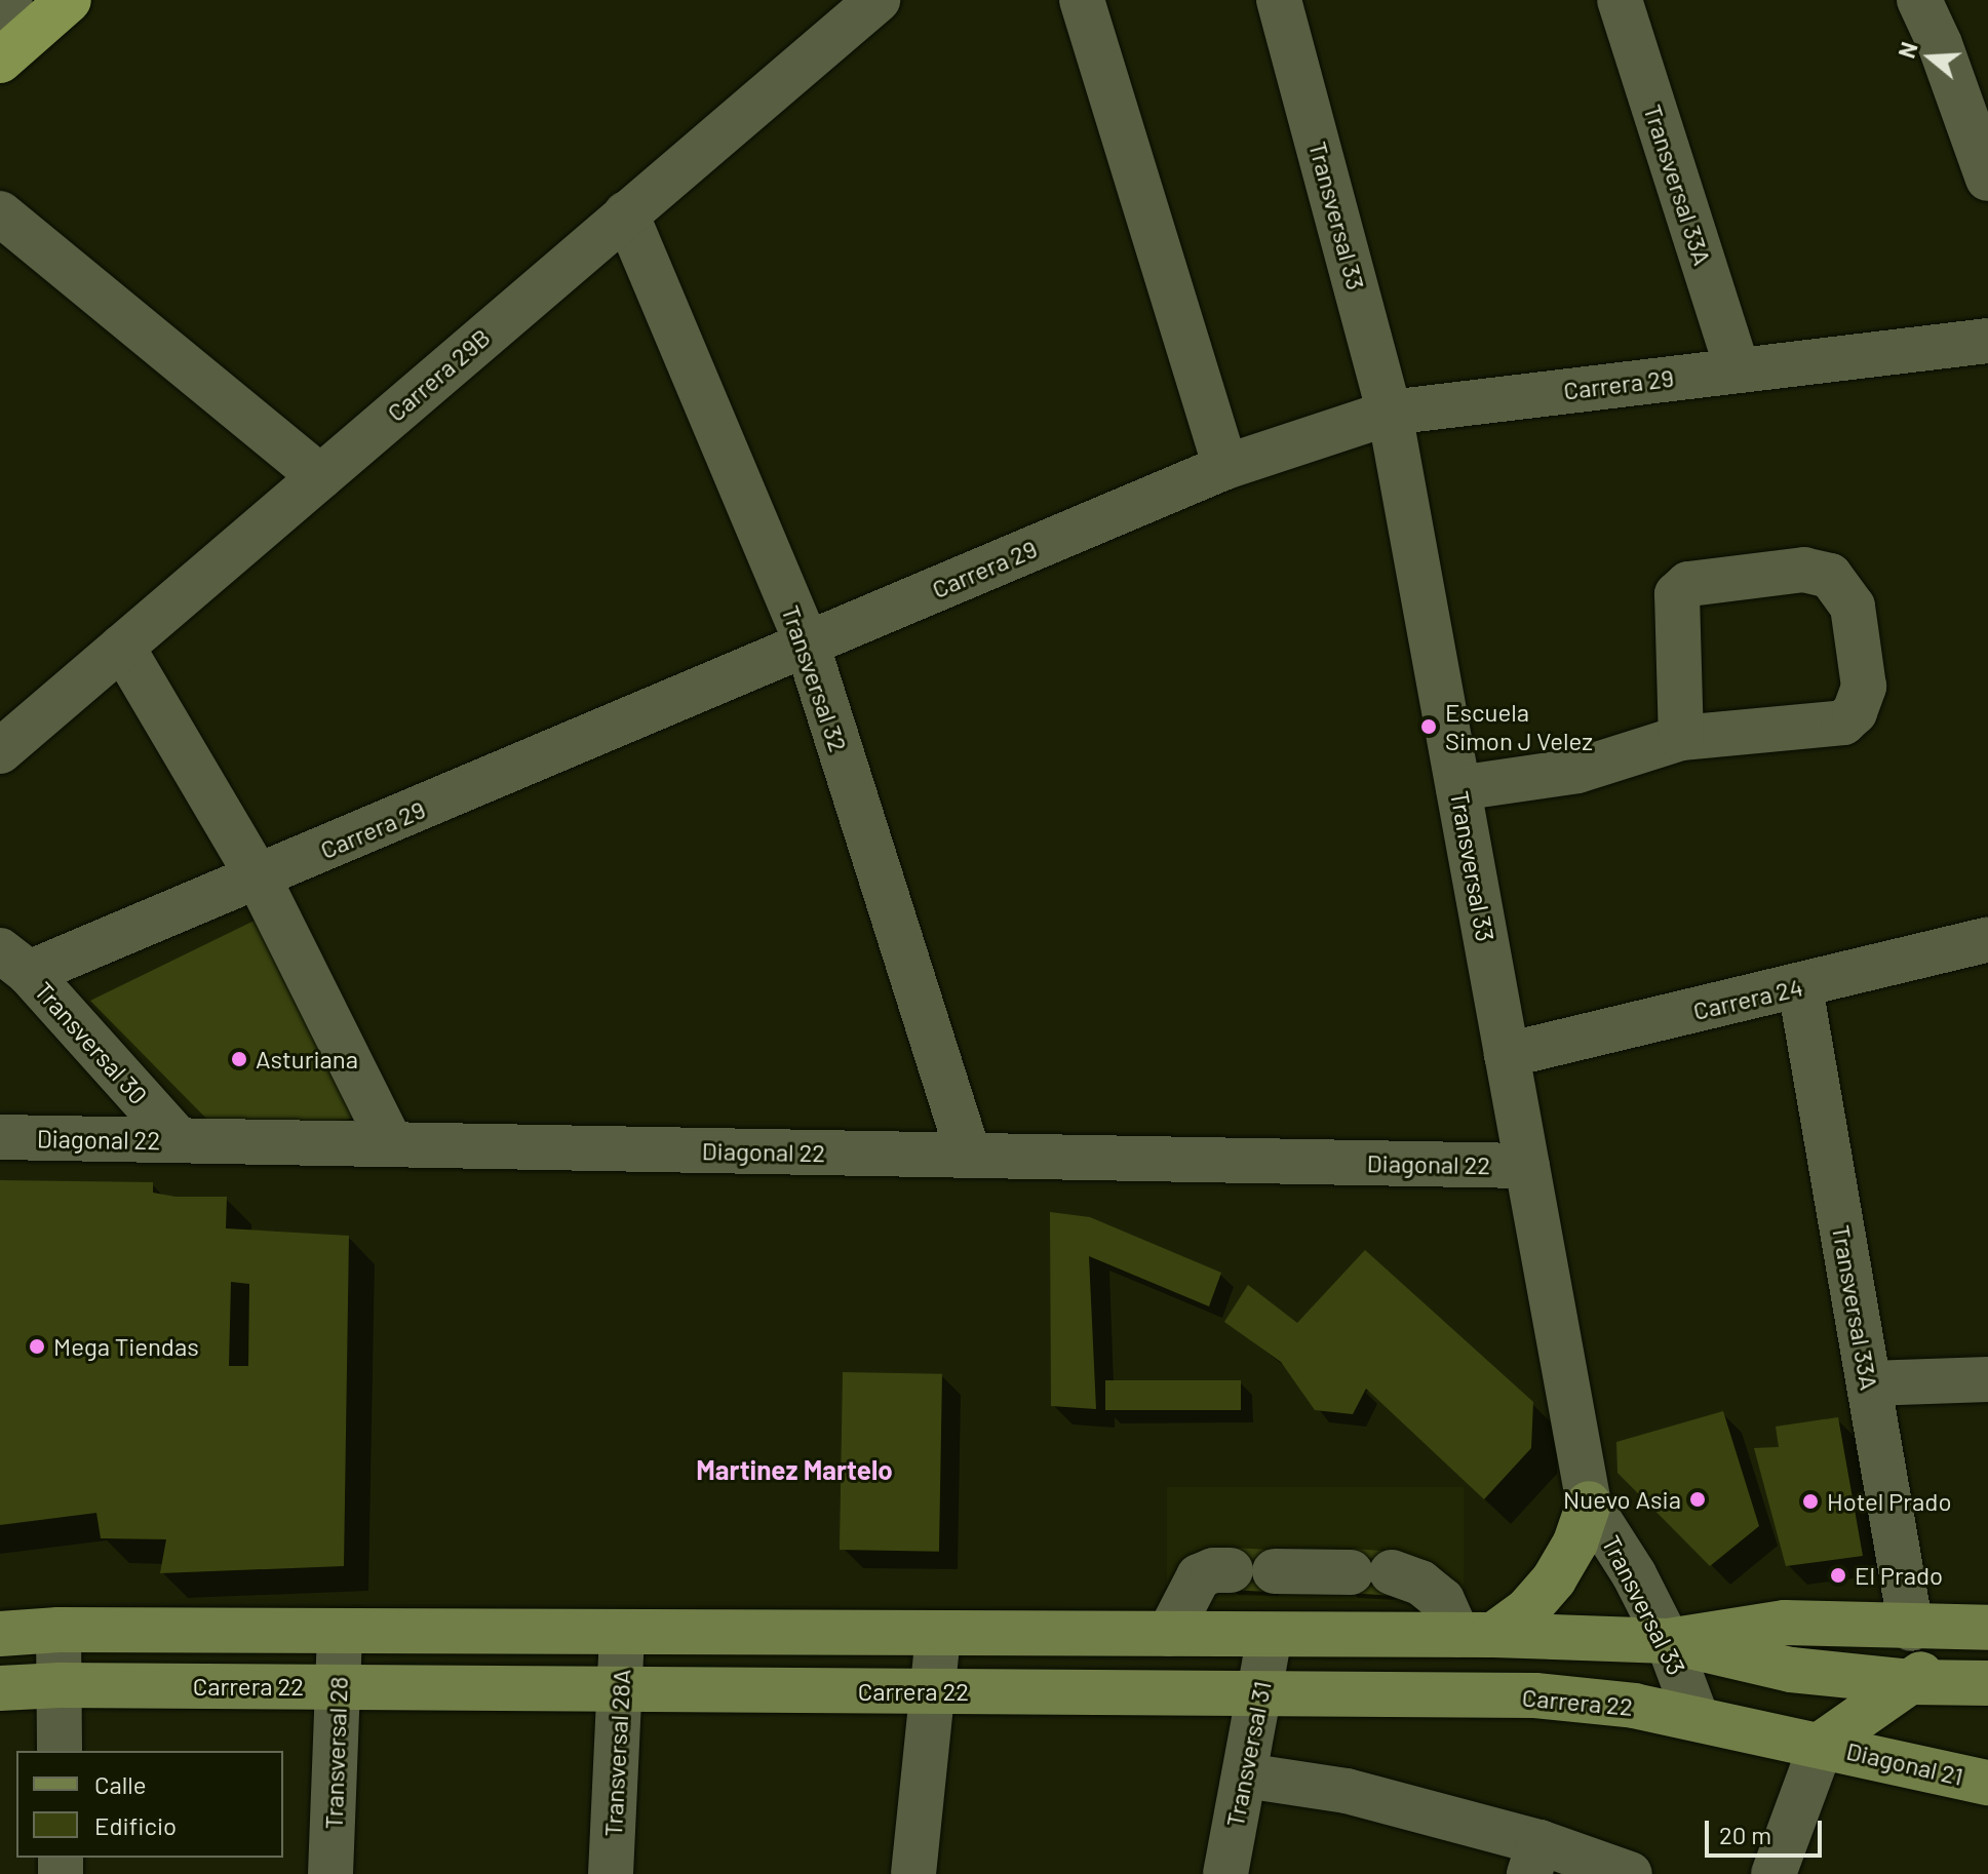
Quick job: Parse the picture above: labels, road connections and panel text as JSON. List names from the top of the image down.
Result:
{
  "streets": {
    "main road": ["Carrera 22", "Diagonal 21"],
    "street": [
      "Transversal 33A",
      "Transversal 33",
      "Carrera 29B",
      "Carrera 29",
      "Transversal 32",
      "Carrera 24",
      "Transversal 30",
      "Diagonal 22",
      "Transversal 28",
      "Transversal 28A",
      "Transversal 31"
    ]
  },
  "crossings": [
    ["Transversal 33A", "Carrera 29"],
    ["Transversal 33A", "Carrera 24"],
    ["Transversal 33", "Carrera 29"],
    ["Transversal 33", "Carrera 24"],
    ["Transversal 33", "Diagonal 22"],
    ["Transversal 33", "Carrera 22"],
    ["Carrera 29B", "Transversal 32"],
    ["Carrera 29", "Transversal 32"],
    ["Carrera 29", "Transversal 30"],
    ["Transversal 32", "Diagonal 22"],
    ["Transversal 30", "Diagonal 22"],
    ["Carrera 22", "Transversal 28"],
    ["Carrera 22", "Transversal 28A"],
    ["Carrera 22", "Transversal 31"],
    ["Carrera 22", "Diagonal 21"]
  ],
  "districts": ["Martinez Martelo"],
  "places": [
    "Escuela Simon J Velez",
    "Asturiana",
    "Mega Tiendas",
    "Nuevo Asia",
    "Hotel Prado",
    "El Prado"
  ],
  "legend": ["Calle", "Edificio"],
  "scale_bar": "20 m",
  "north": "left"
}
